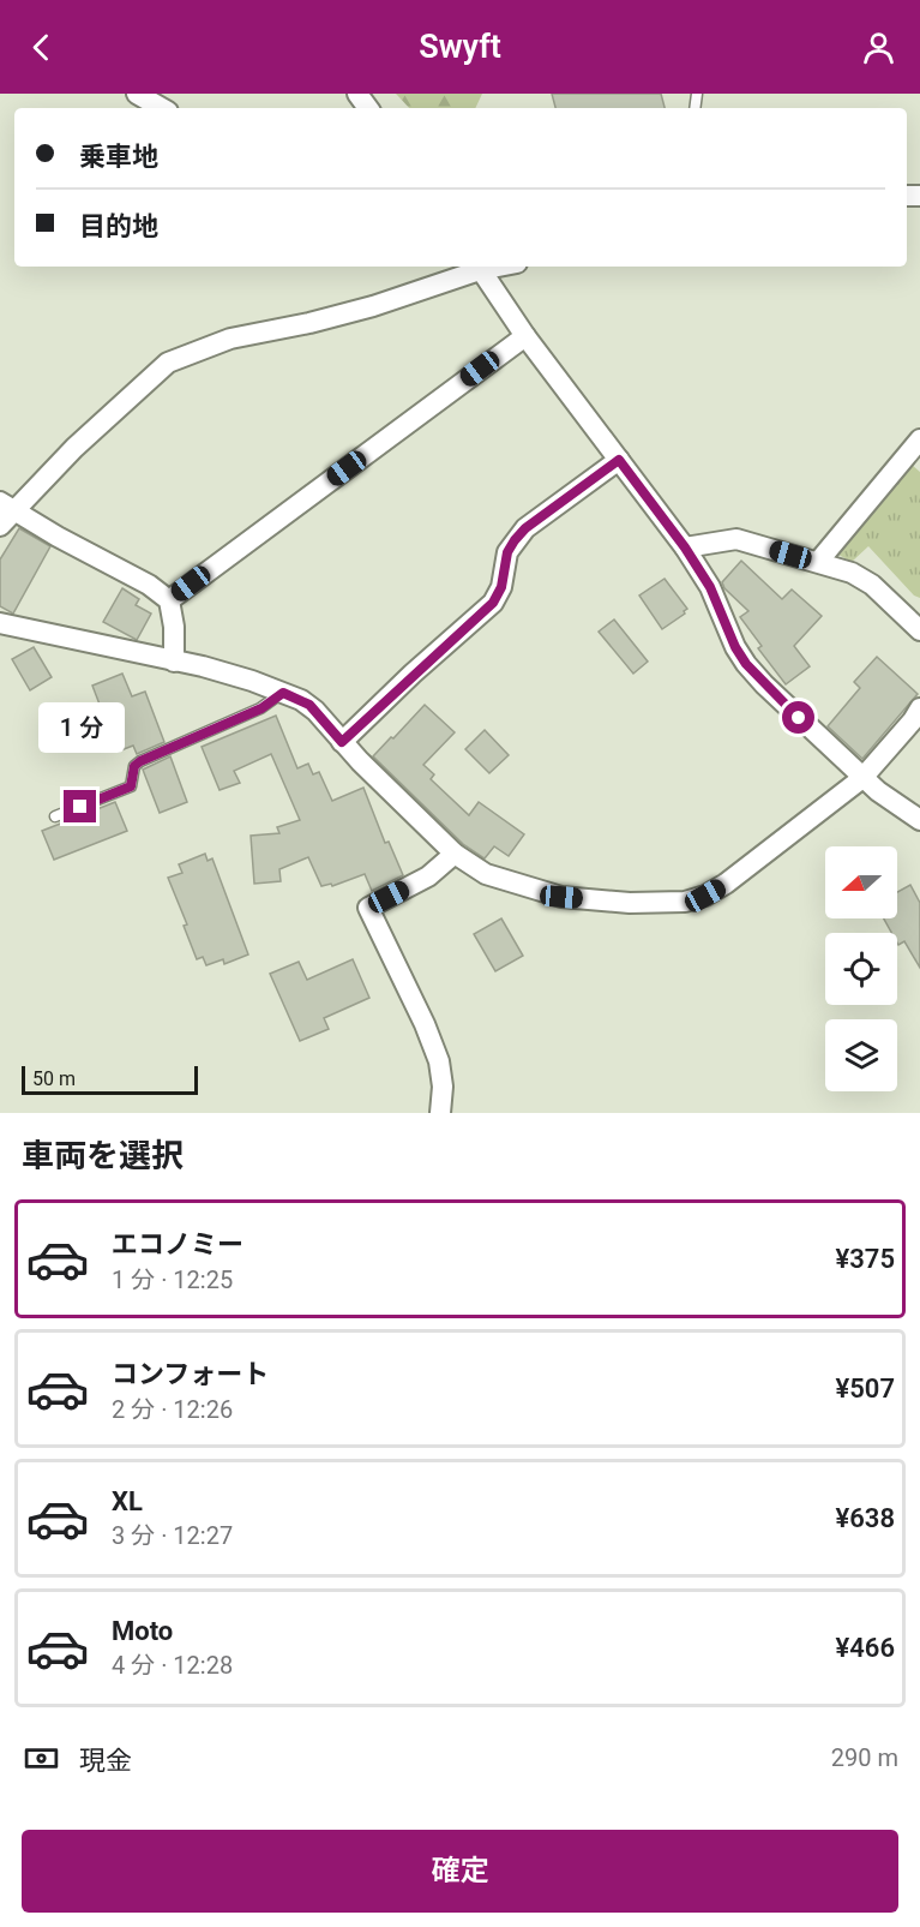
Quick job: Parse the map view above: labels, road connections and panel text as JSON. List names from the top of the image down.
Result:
{
  "scale_bar": "50 m",
  "north": "left",
  "page": {
    "header": "Swyft",
    "banner": ["乗車地", "目的地"],
    "bubble": "1 分",
    "scale": "50 m",
    "heading": "車両を選択",
    "list": [
      {
        "name": "エコノミー",
        "note": "1 分 · 12:25",
        "value": "¥375"
      },
      {
        "name": "コンフォート",
        "note": "2 分 · 12:26",
        "value": "¥507"
      },
      {
        "name": "XL",
        "note": "3 分 · 12:27",
        "value": "¥638"
      },
      {
        "name": "Moto",
        "note": "4 分 · 12:28",
        "value": "¥466"
      }
    ],
    "pay": ["現金", "290 m"],
    "buttons": "確定"
  }
}
